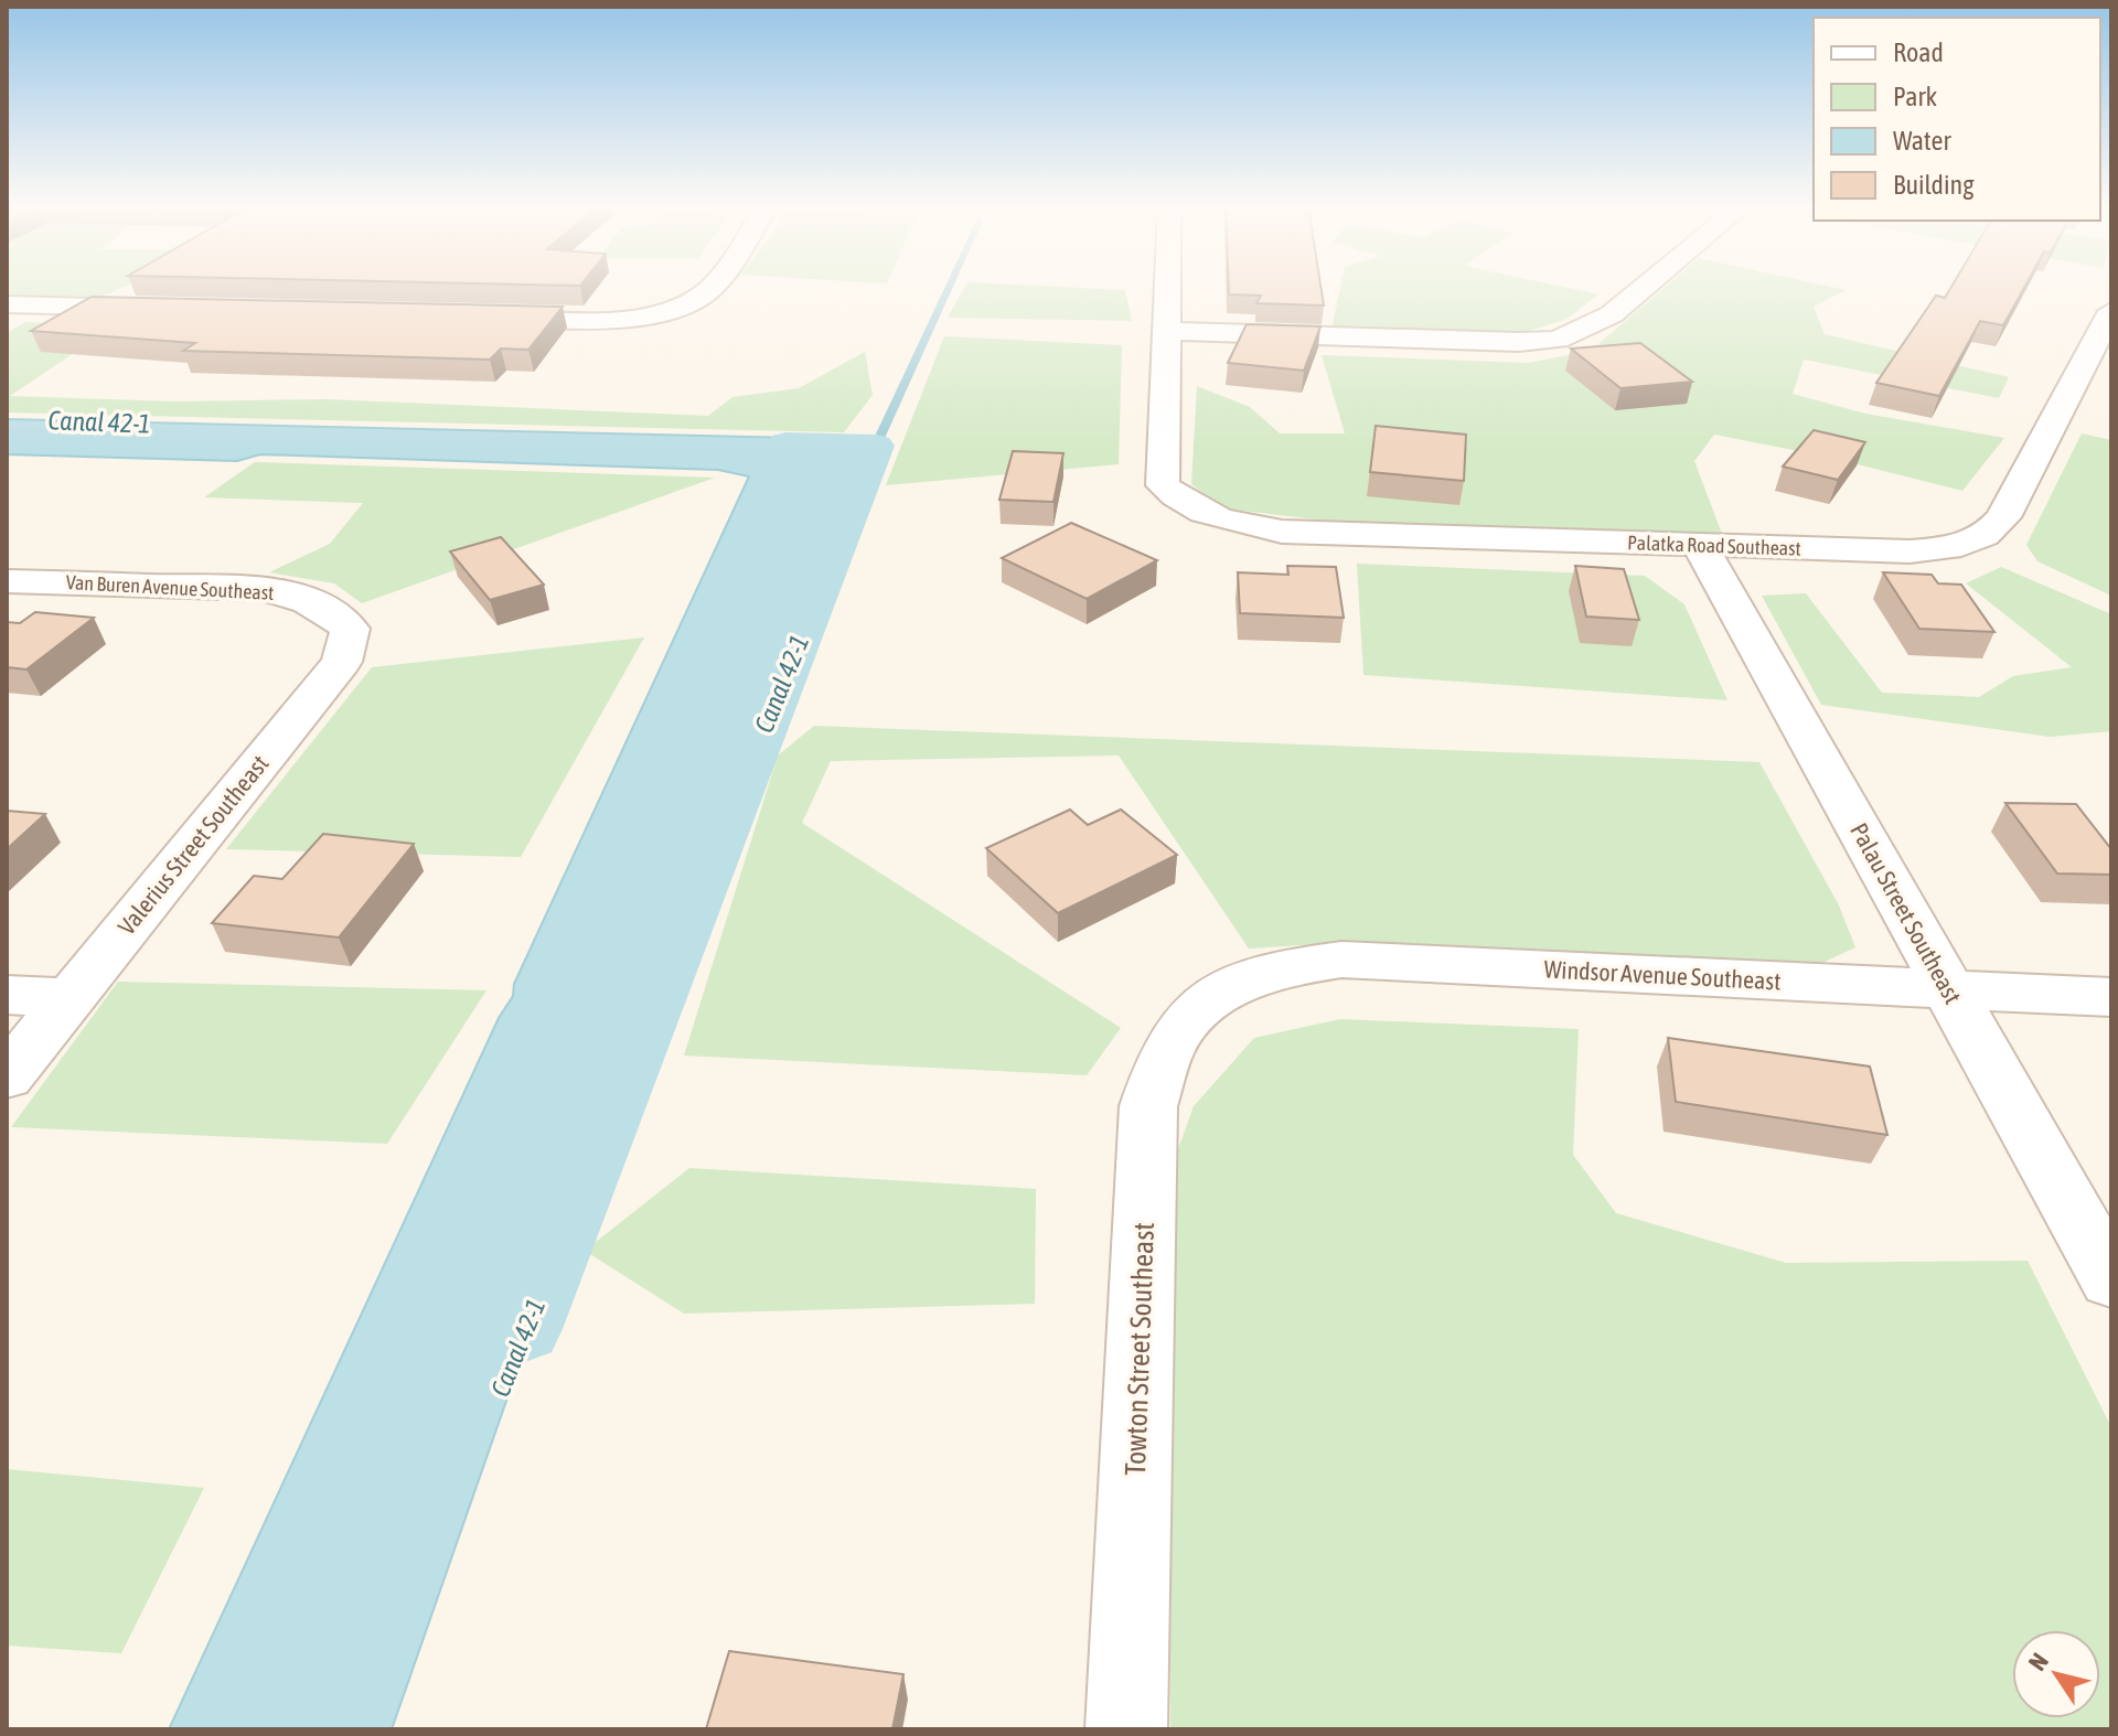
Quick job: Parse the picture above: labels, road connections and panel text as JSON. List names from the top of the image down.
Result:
{
  "streets": {
    "street": [
      "Palatka Road Southeast",
      "Van Buren Avenue Southeast",
      "Valerius Street Southeast",
      "Palau Street Southeast",
      "Windsor Avenue Southeast",
      "Towton Street Southeast"
    ]
  },
  "crossings": [
    ["Palatka Road Southeast", "Palau Street Southeast"],
    ["Van Buren Avenue Southeast", "Valerius Street Southeast"],
    ["Palau Street Southeast", "Windsor Avenue Southeast"],
    ["Windsor Avenue Southeast", "Towton Street Southeast"]
  ],
  "water": ["Canal 42-1"],
  "legend": [
    "Road",
    "Park",
    "Water",
    "Building"
  ],
  "north": "top left"
}
